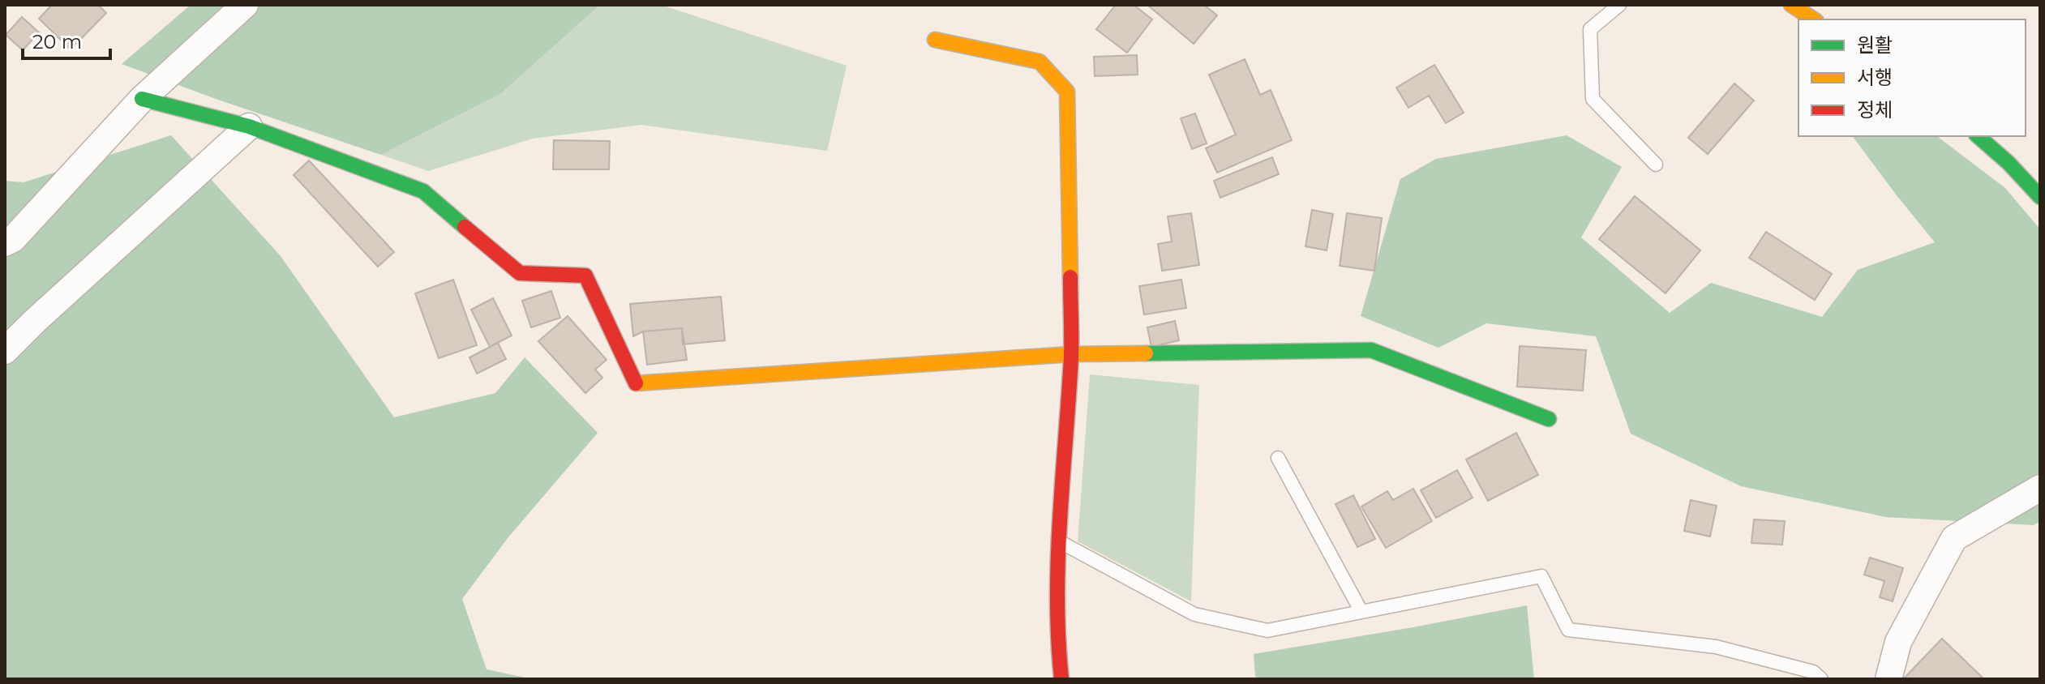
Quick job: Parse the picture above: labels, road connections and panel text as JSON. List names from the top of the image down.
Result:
{
  "legend": ["원활", "서행", "정체"],
  "scale_bar": "20 m"
}
